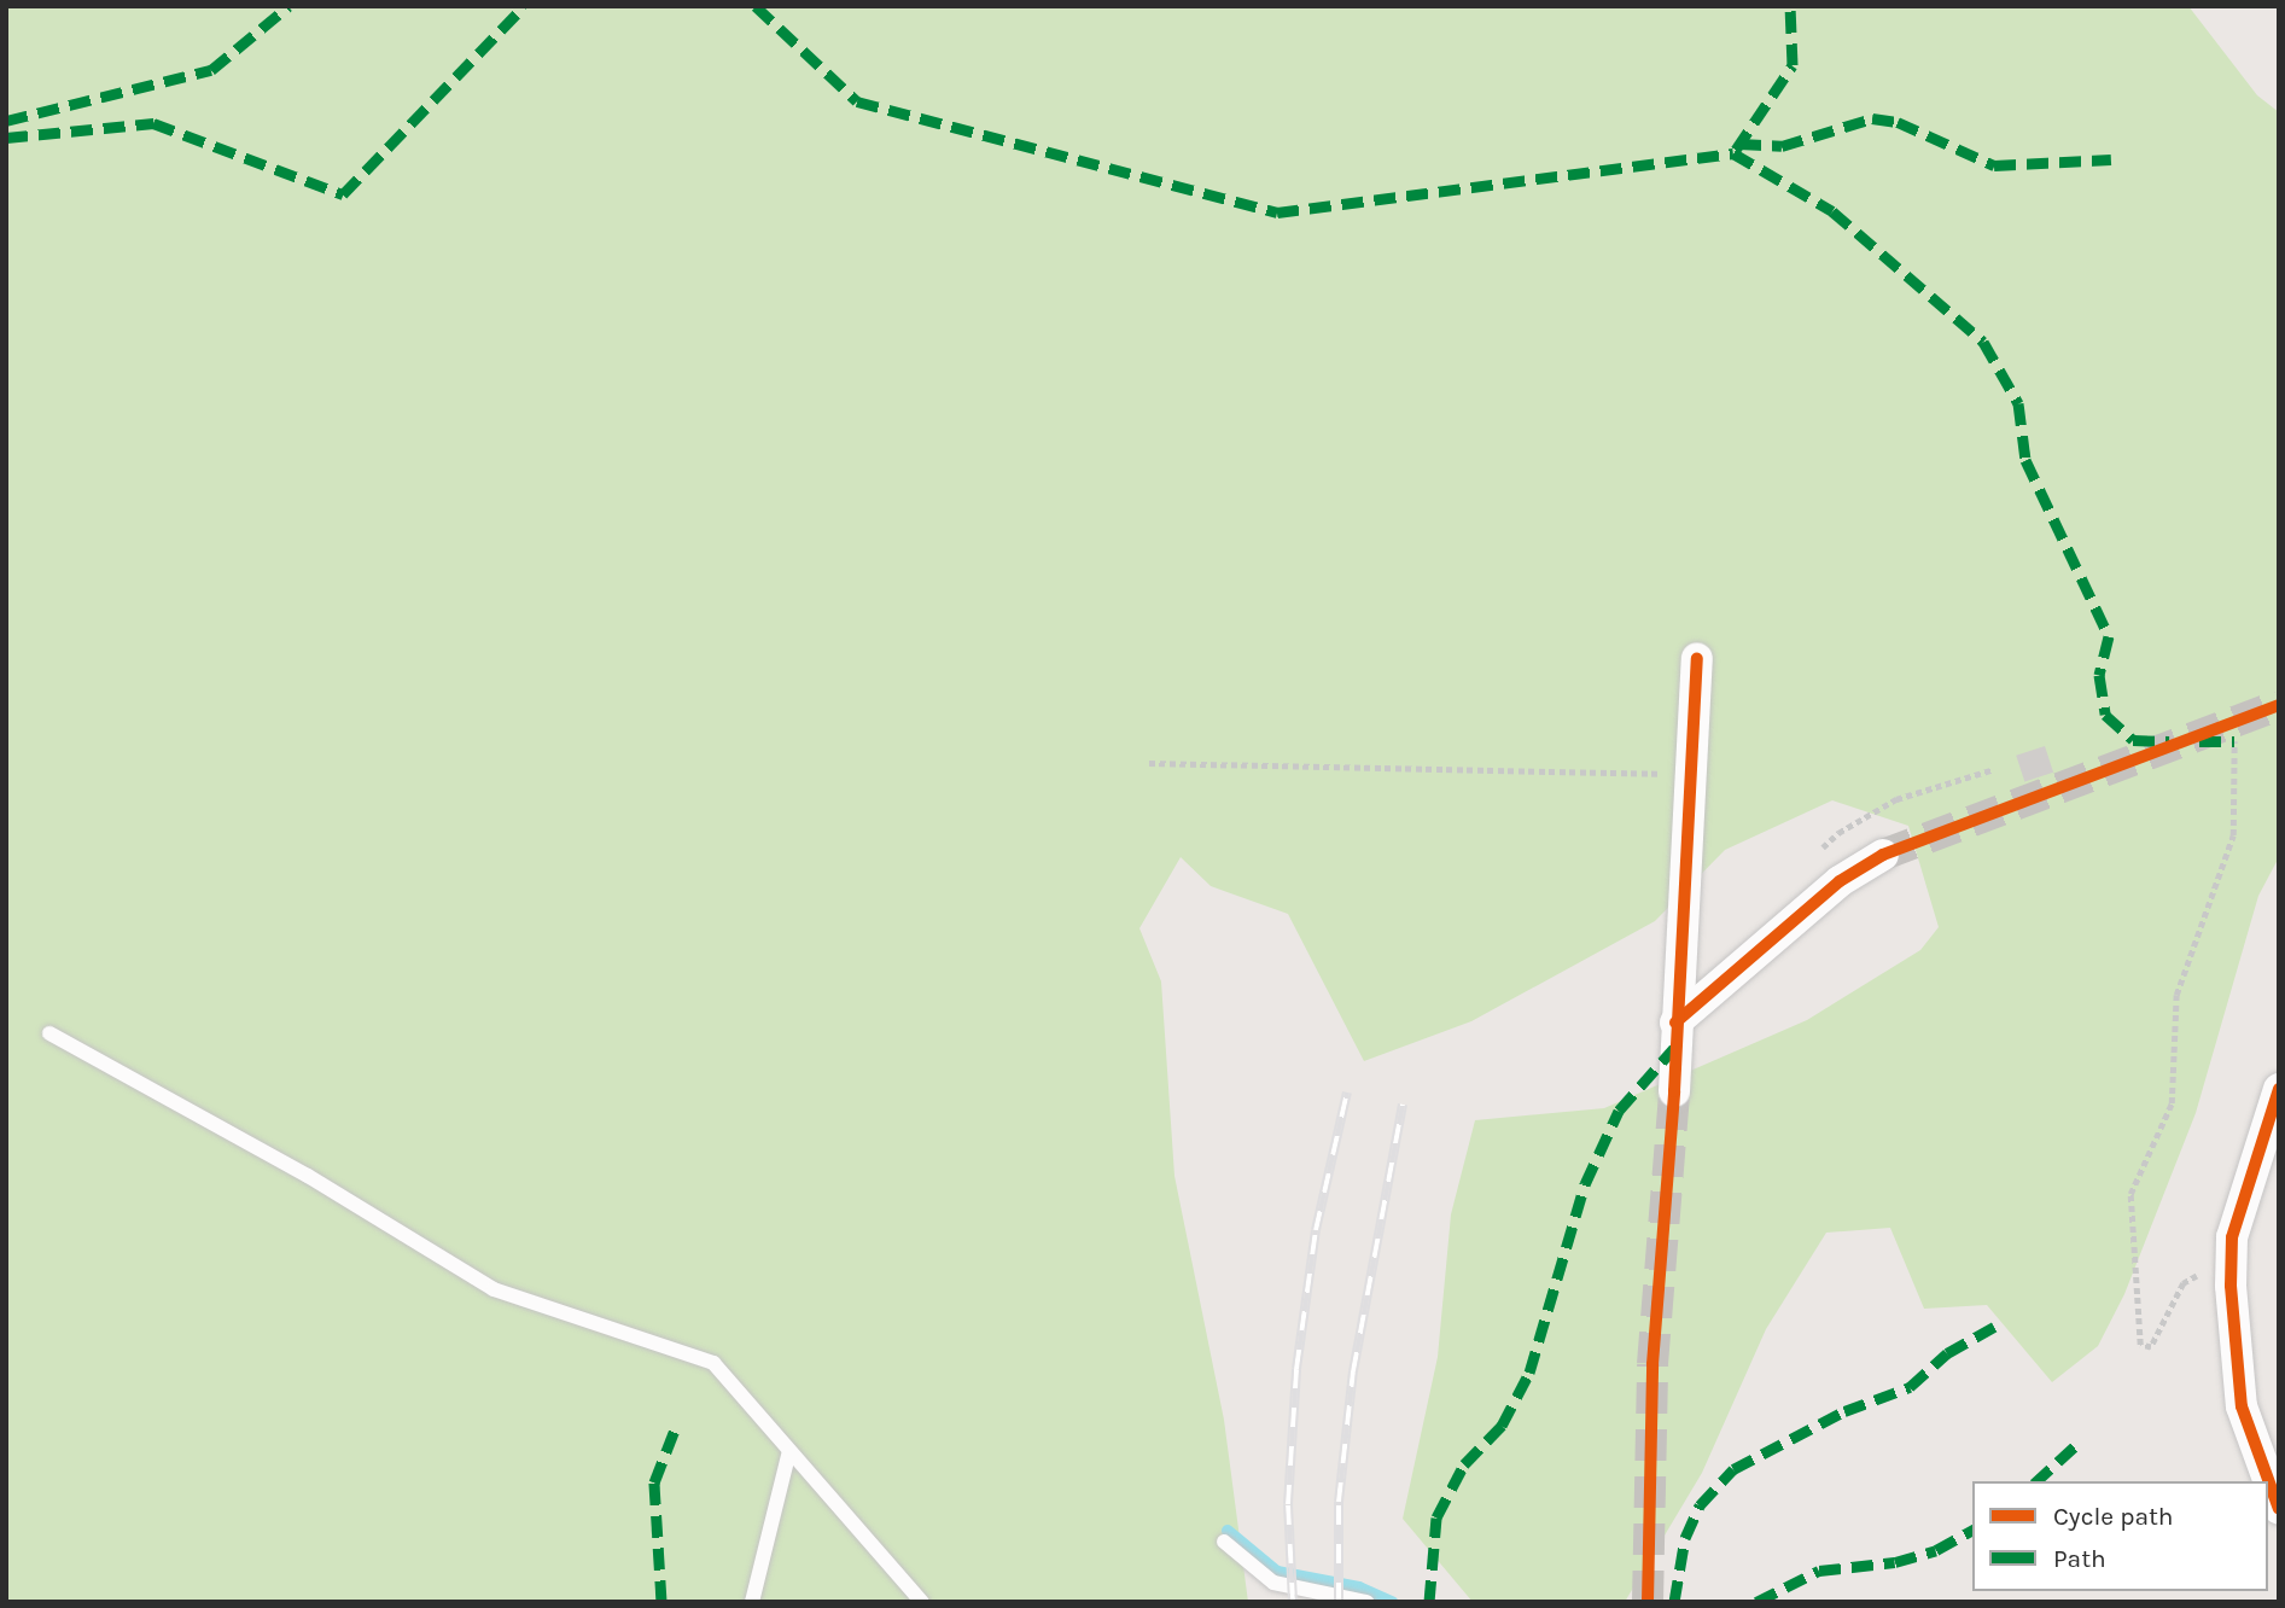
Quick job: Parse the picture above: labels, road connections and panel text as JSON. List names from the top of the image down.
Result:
{
  "legend": ["Cycle path", "Path"]
}
